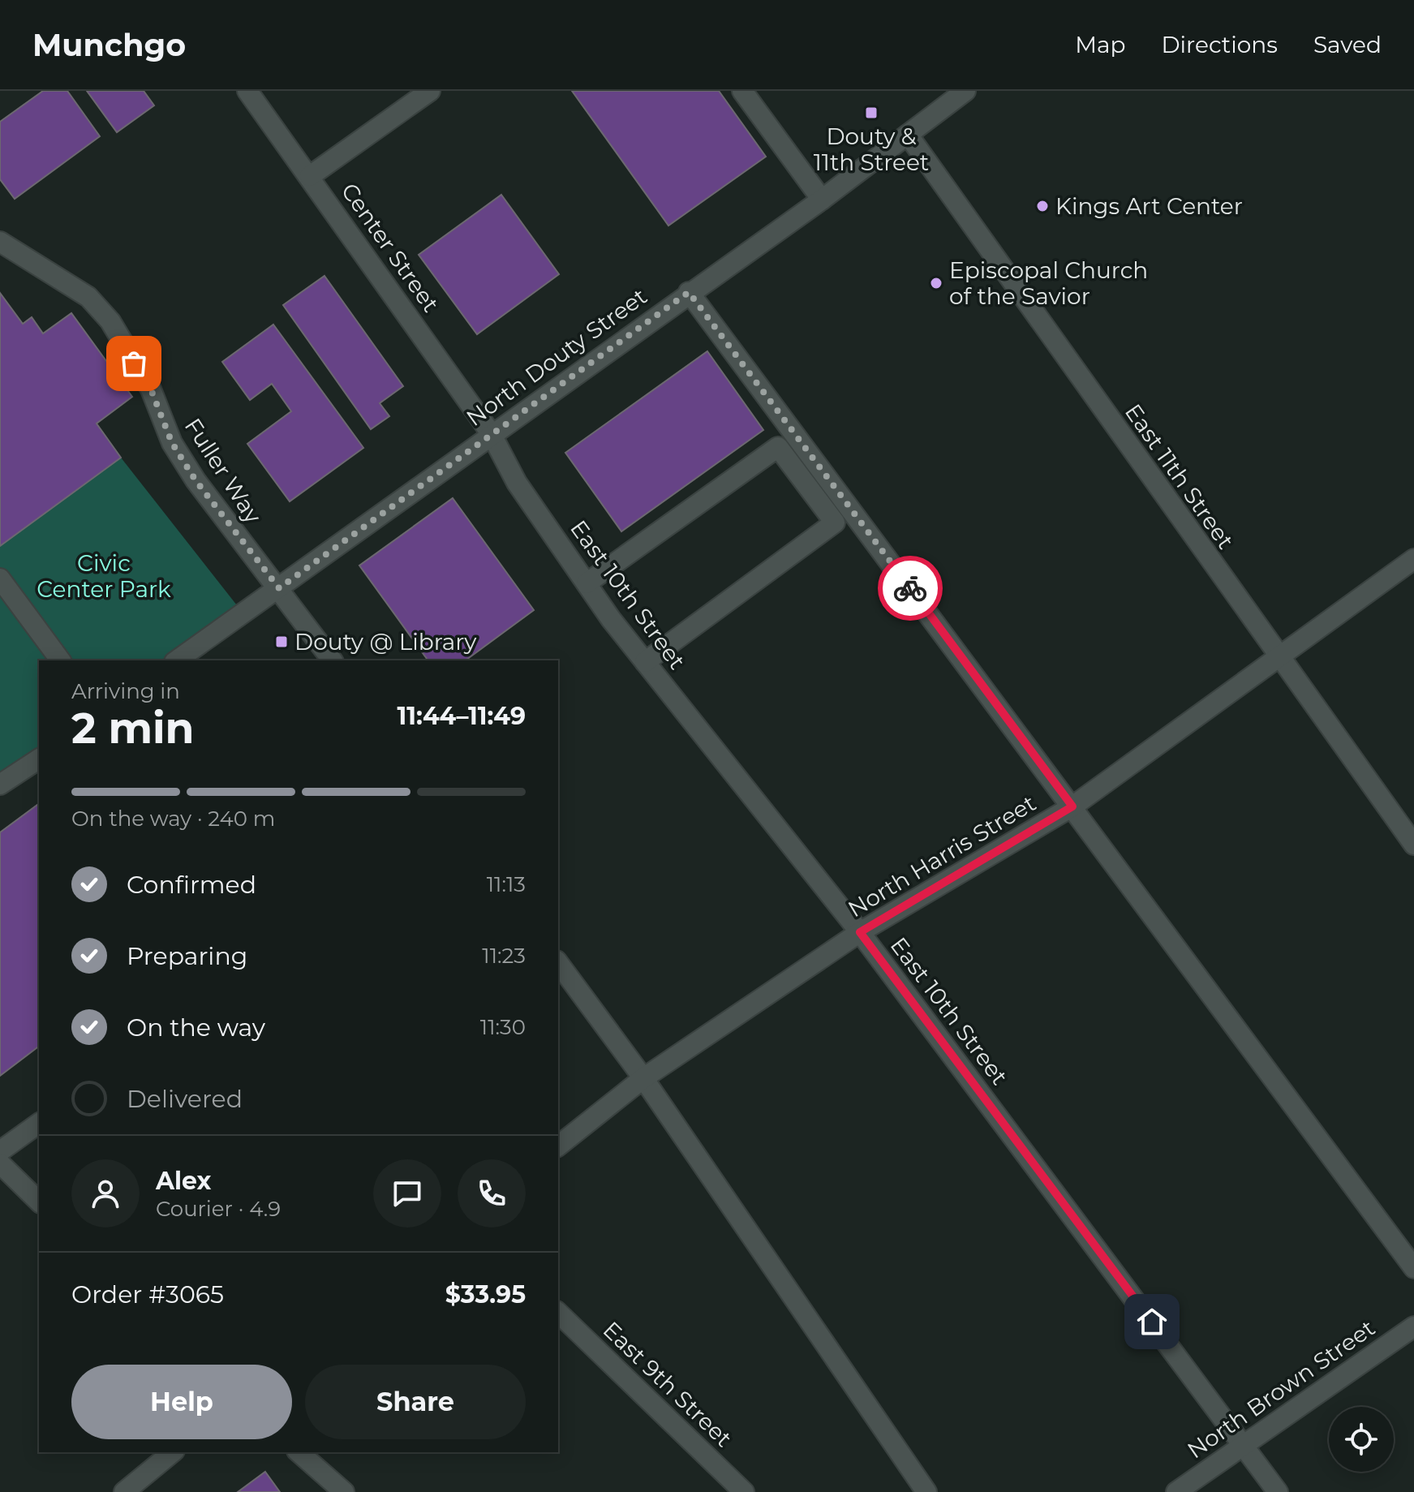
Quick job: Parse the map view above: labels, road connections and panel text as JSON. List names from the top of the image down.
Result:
{
  "streets": {
    "street": [
      "Center Street",
      "North Douty Street",
      "Fuller Way",
      "East 11th Street",
      "East 10th Street",
      "North Harris Street",
      "East 9th Street",
      "North Brown Street"
    ]
  },
  "crossings": [
    ["Center Street", "North Douty Street"],
    ["Center Street", "East 10th Street"],
    ["North Douty Street", "Fuller Way"],
    ["North Douty Street", "East 11th Street"],
    ["North Douty Street", "East 10th Street"],
    ["East 11th Street", "North Harris Street"],
    ["East 10th Street", "North Harris Street"],
    ["East 10th Street", "North Brown Street"]
  ],
  "parks": ["Civic Center Park"],
  "places": {
    "transit": ["Douty & 11th Street", "Douty @ Library"],
    "other": ["Kings Art Center", "Episcopal Church of the Savior"]
  },
  "page": {
    "header": "Munchgo",
    "nav": ["Map", "Directions", "Saved"],
    "heading": ["2 min", "Arriving in", "11:44–11:49"],
    "panel": [
      "Alex",
      "Courier · 4.9",
      "Order #3065",
      "$33.95"
    ],
    "bar": "On the way · 240 m",
    "list": [
      ["Confirmed", "11:13"],
      ["Preparing", "11:23"],
      ["On the way", "11:30"],
      "Delivered"
    ],
    "buttons": ["Help", "Share"]
  }
}
